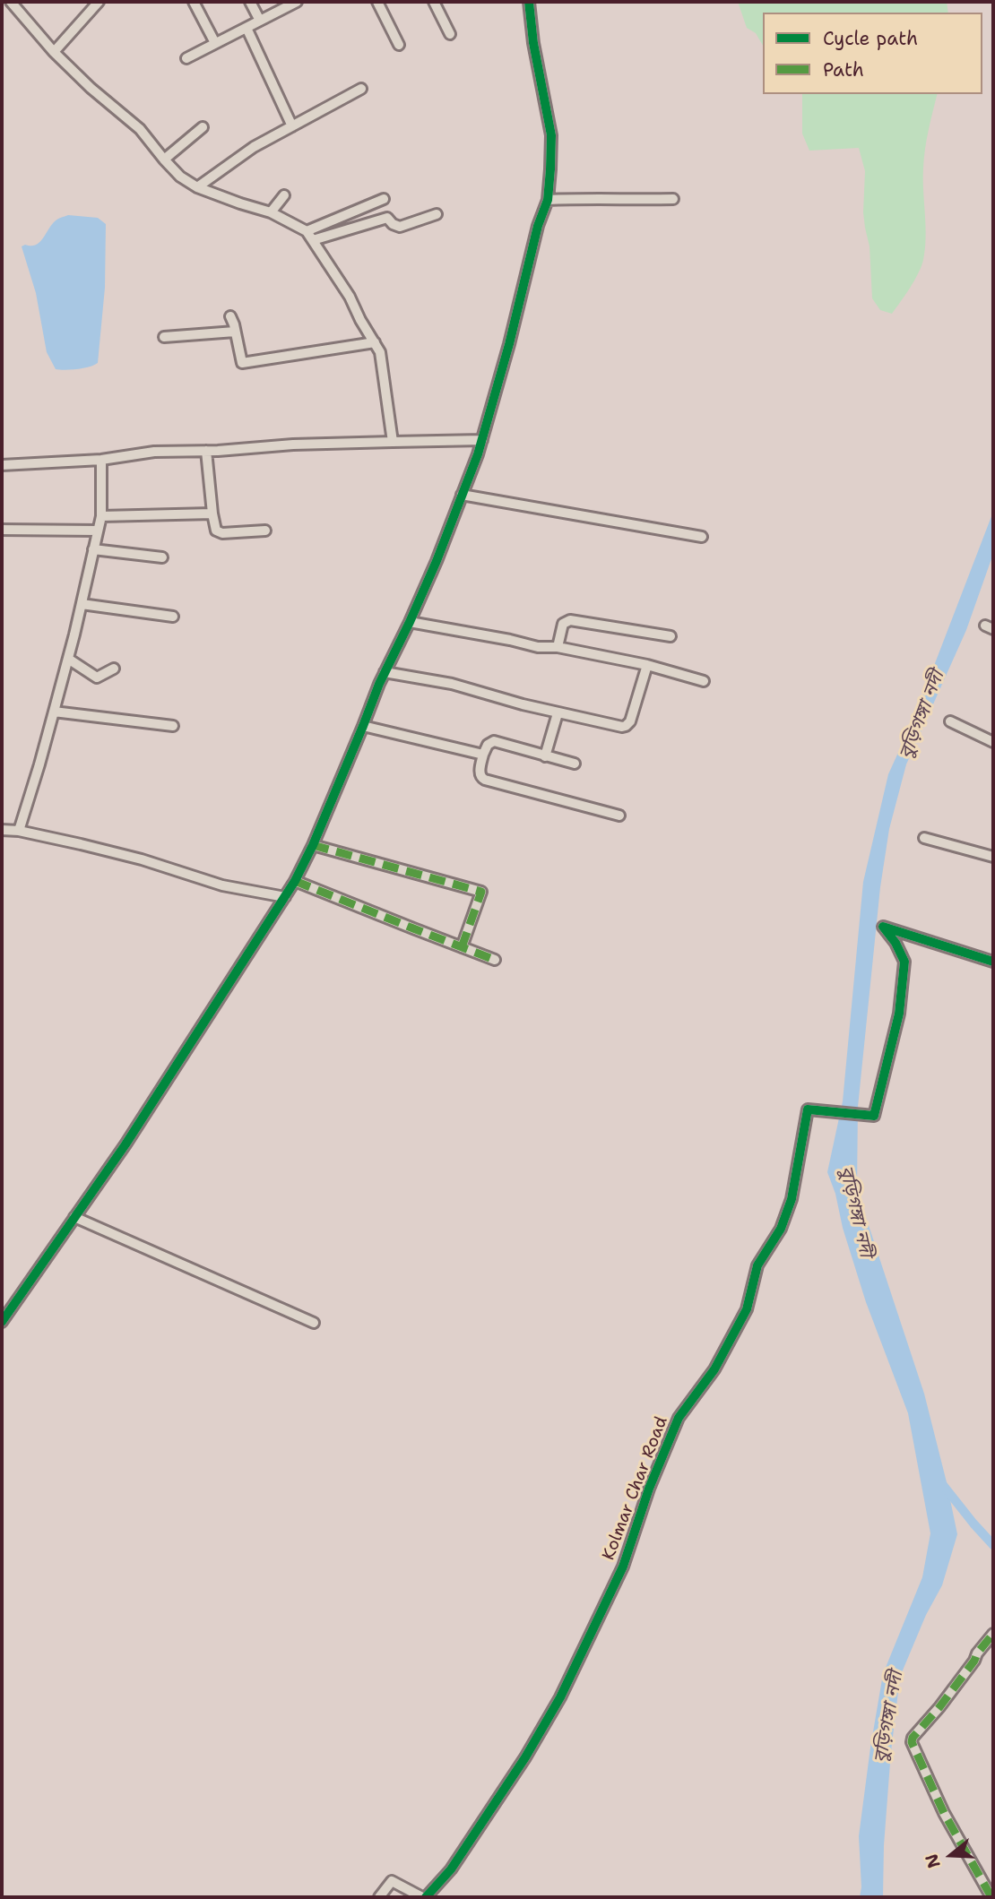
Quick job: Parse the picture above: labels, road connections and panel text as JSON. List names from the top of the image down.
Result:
{
  "streets": {
    "street": ["Kolmar Char Road"]
  },
  "water": ["বুড়িগঙ্গা নদী"],
  "legend": ["Cycle path", "Path"],
  "north": "left"
}
